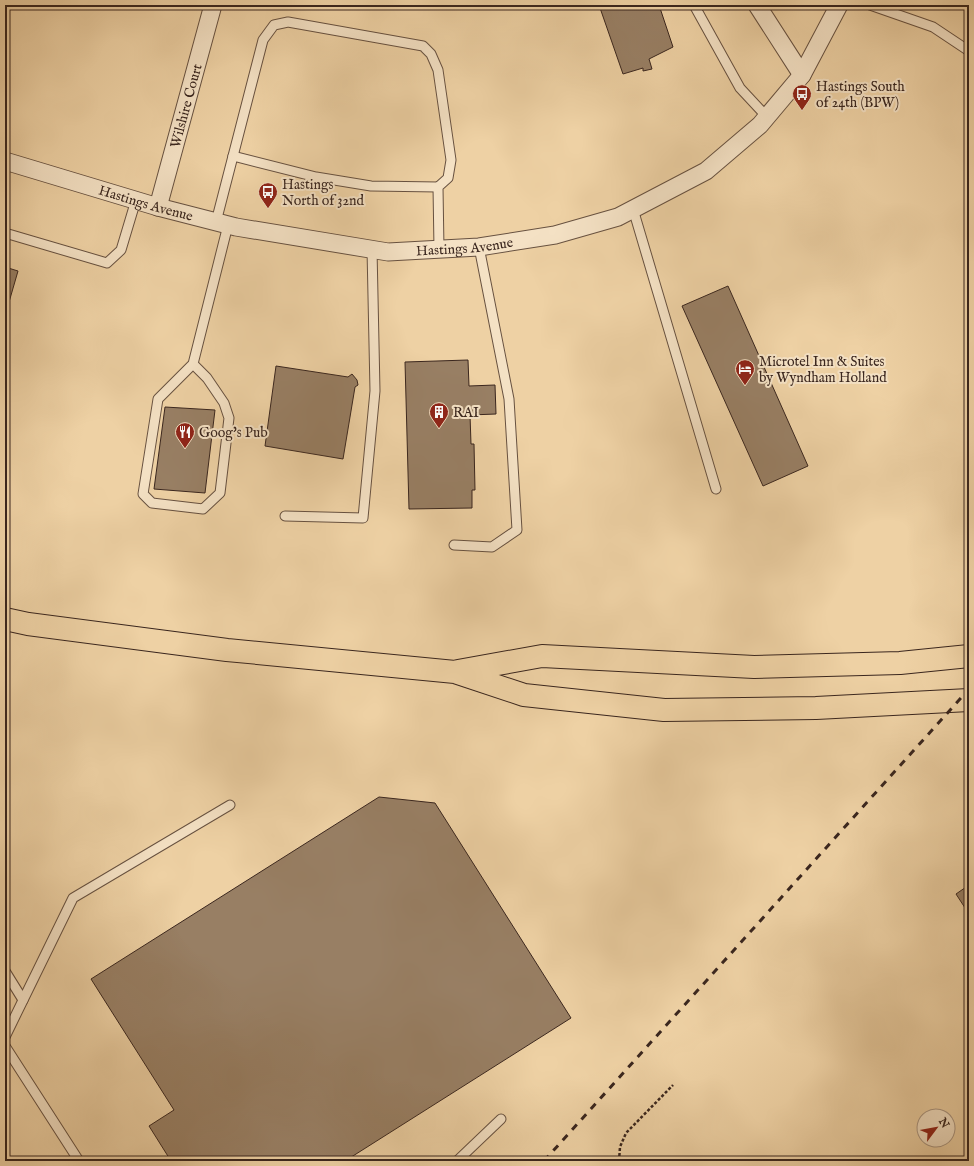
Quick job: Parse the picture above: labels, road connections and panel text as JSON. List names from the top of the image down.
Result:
{
  "streets": {
    "street": ["Wilshire Court", "Hastings Avenue"]
  },
  "crossings": [
    ["Wilshire Court", "Hastings Avenue"]
  ],
  "places": {
    "bus stop": ["Hastings South of 24th (BPW)", "Hastings North of 32nd"],
    "hotel": ["Microtel Inn & Suites by Wyndham Holland"],
    "building": ["RAI"],
    "restaurant": ["Goog's Pub"]
  },
  "north": "top right"
}
